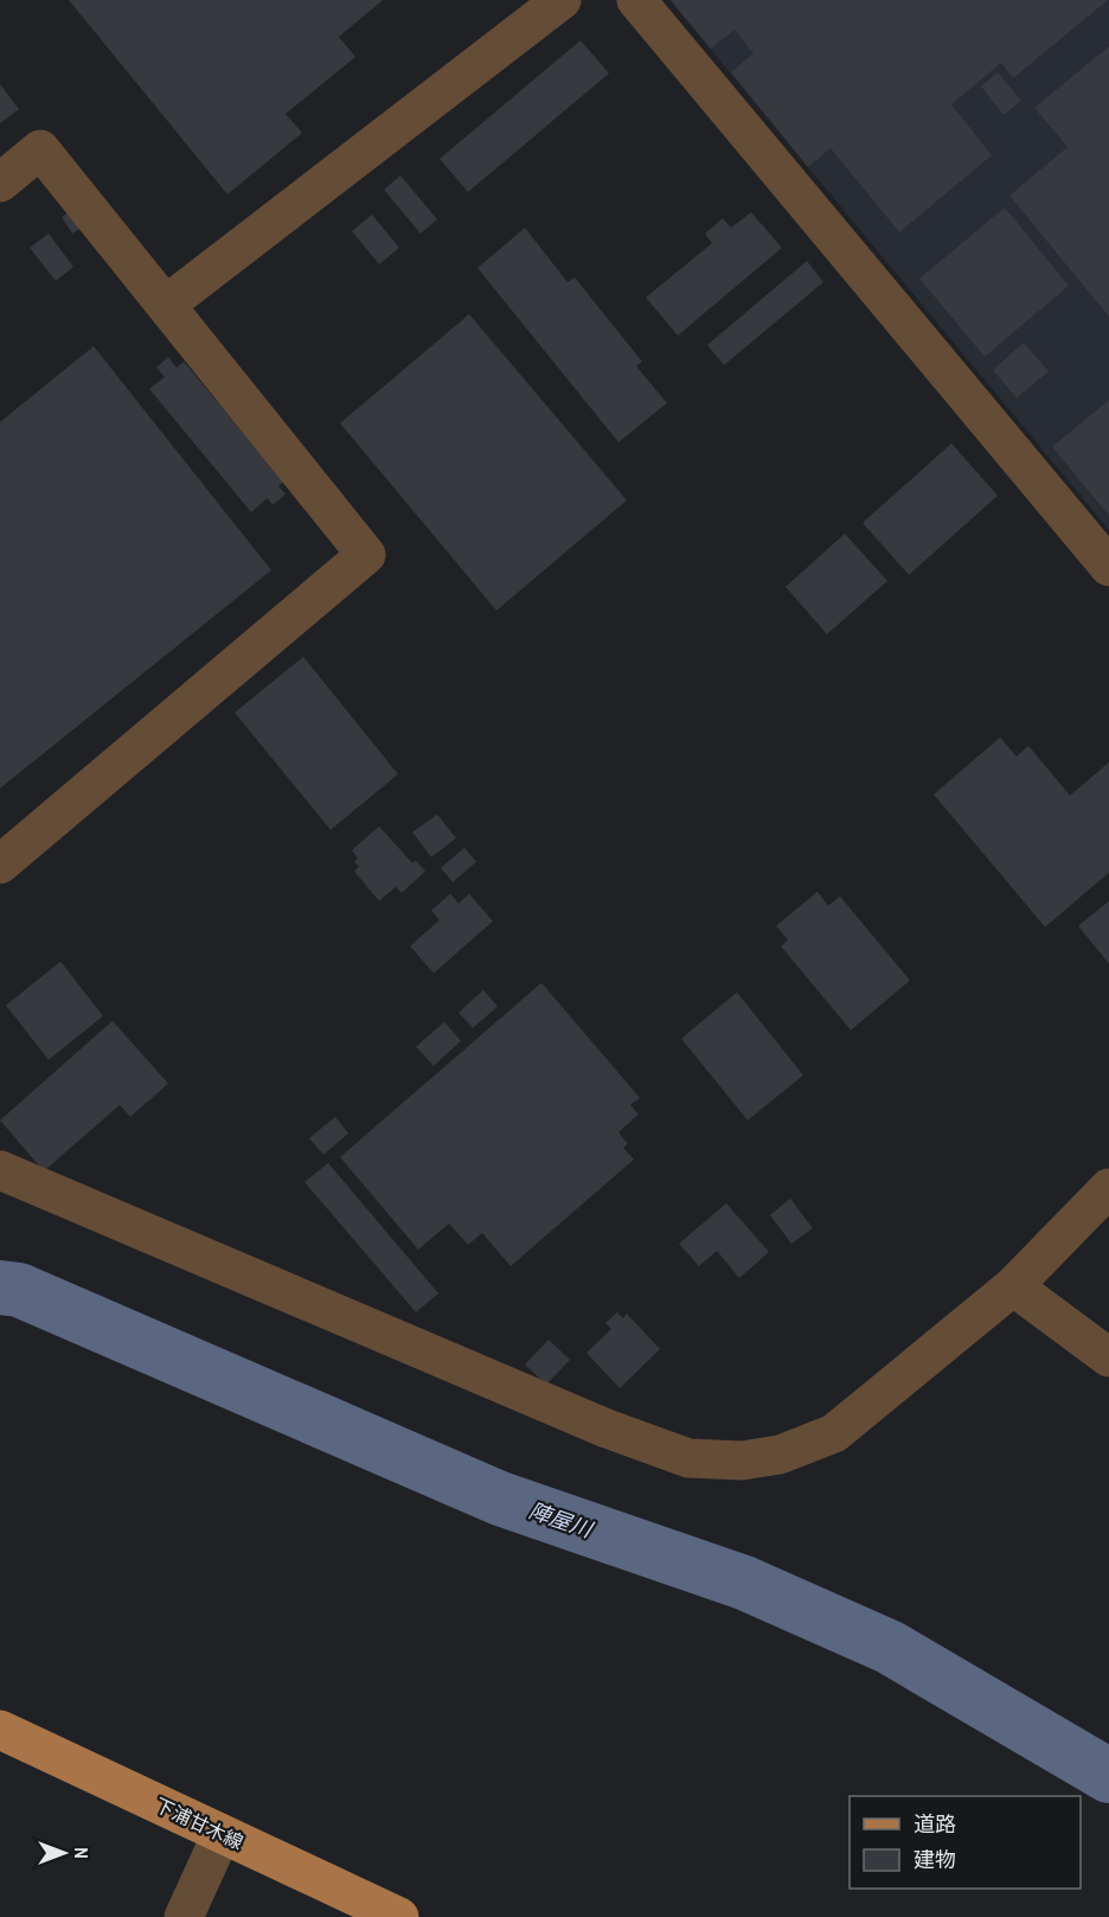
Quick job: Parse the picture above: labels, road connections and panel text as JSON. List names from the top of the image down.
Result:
{
  "streets": {
    "main road": ["下浦甘木線"]
  },
  "water": ["陣屋川"],
  "legend": ["道路", "建物"],
  "north": "right"
}
